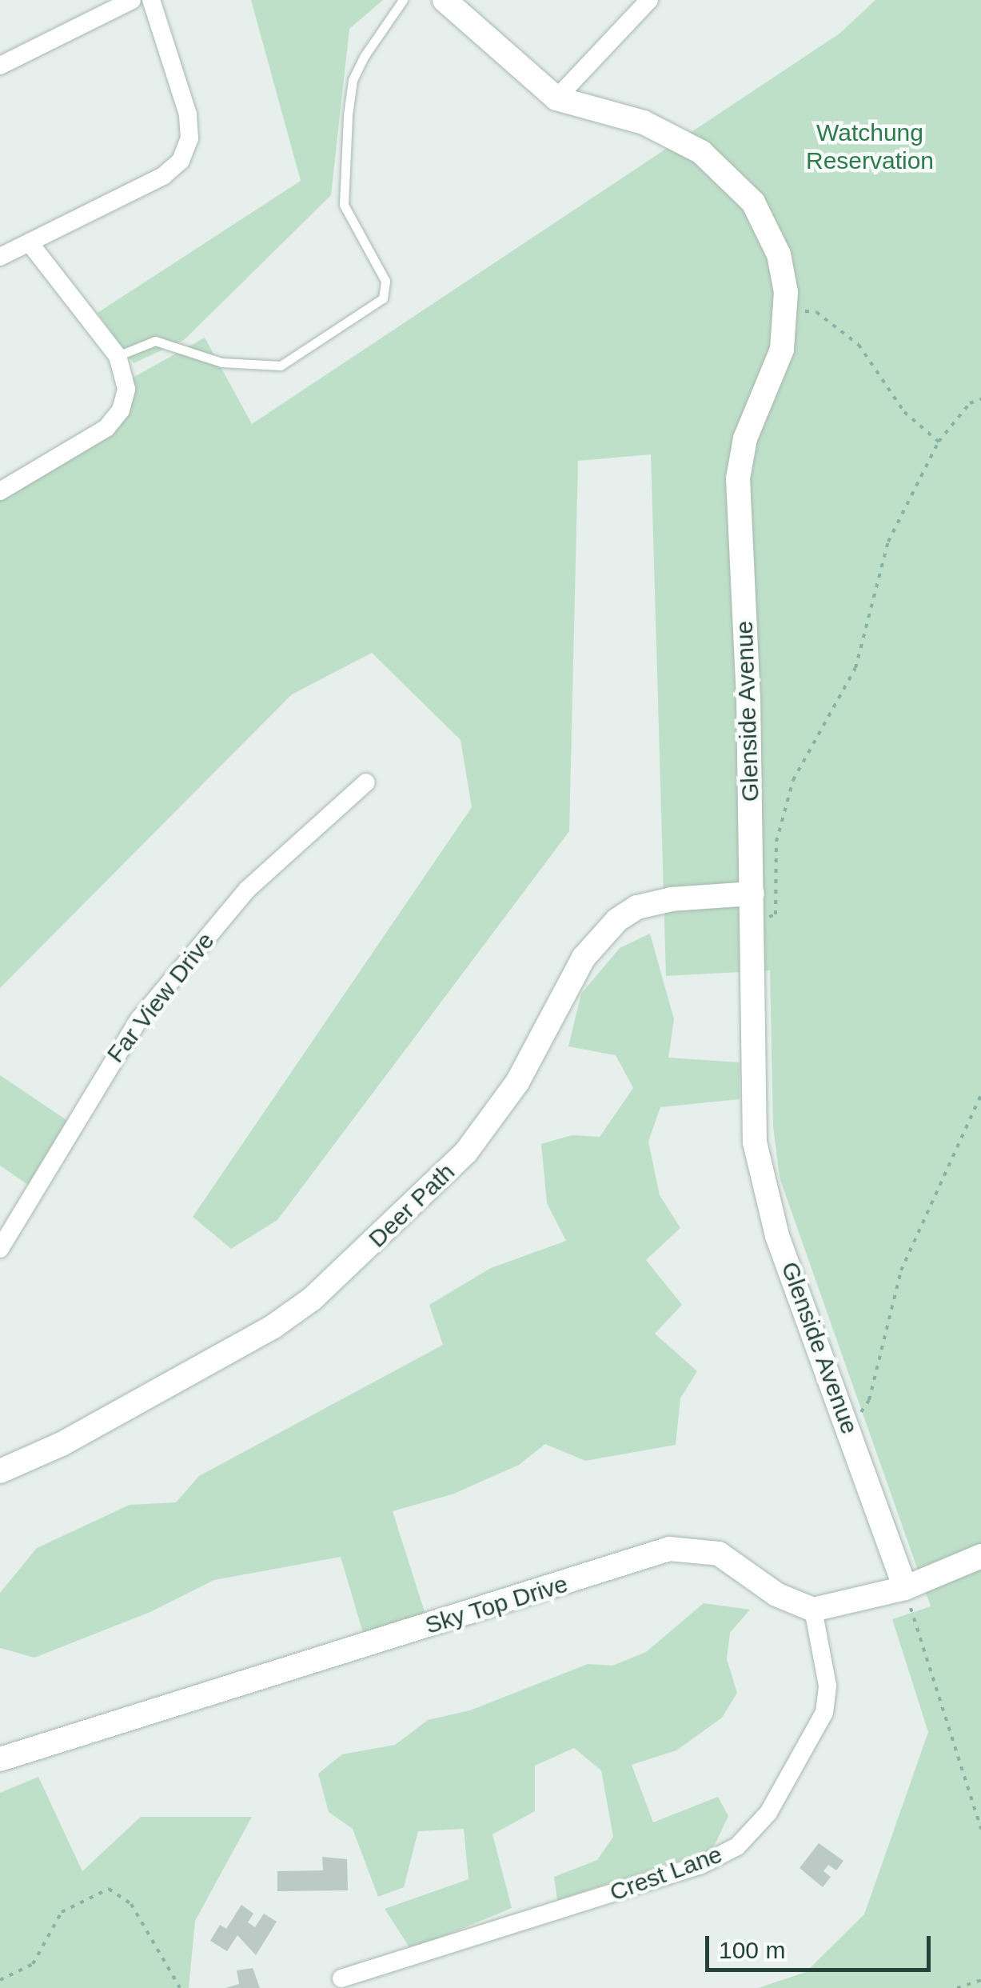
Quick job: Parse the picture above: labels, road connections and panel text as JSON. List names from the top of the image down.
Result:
{
  "streets": {
    "street": [
      "Glenside Avenue",
      "Far View Drive",
      "Deer Path",
      "Sky Top Drive",
      "Crest Lane"
    ]
  },
  "crossings": [
    ["Glenside Avenue", "Deer Path"],
    ["Sky Top Drive", "Crest Lane"]
  ],
  "parks": ["Watchung Reservation"],
  "scale_bar": "100 m"
}
